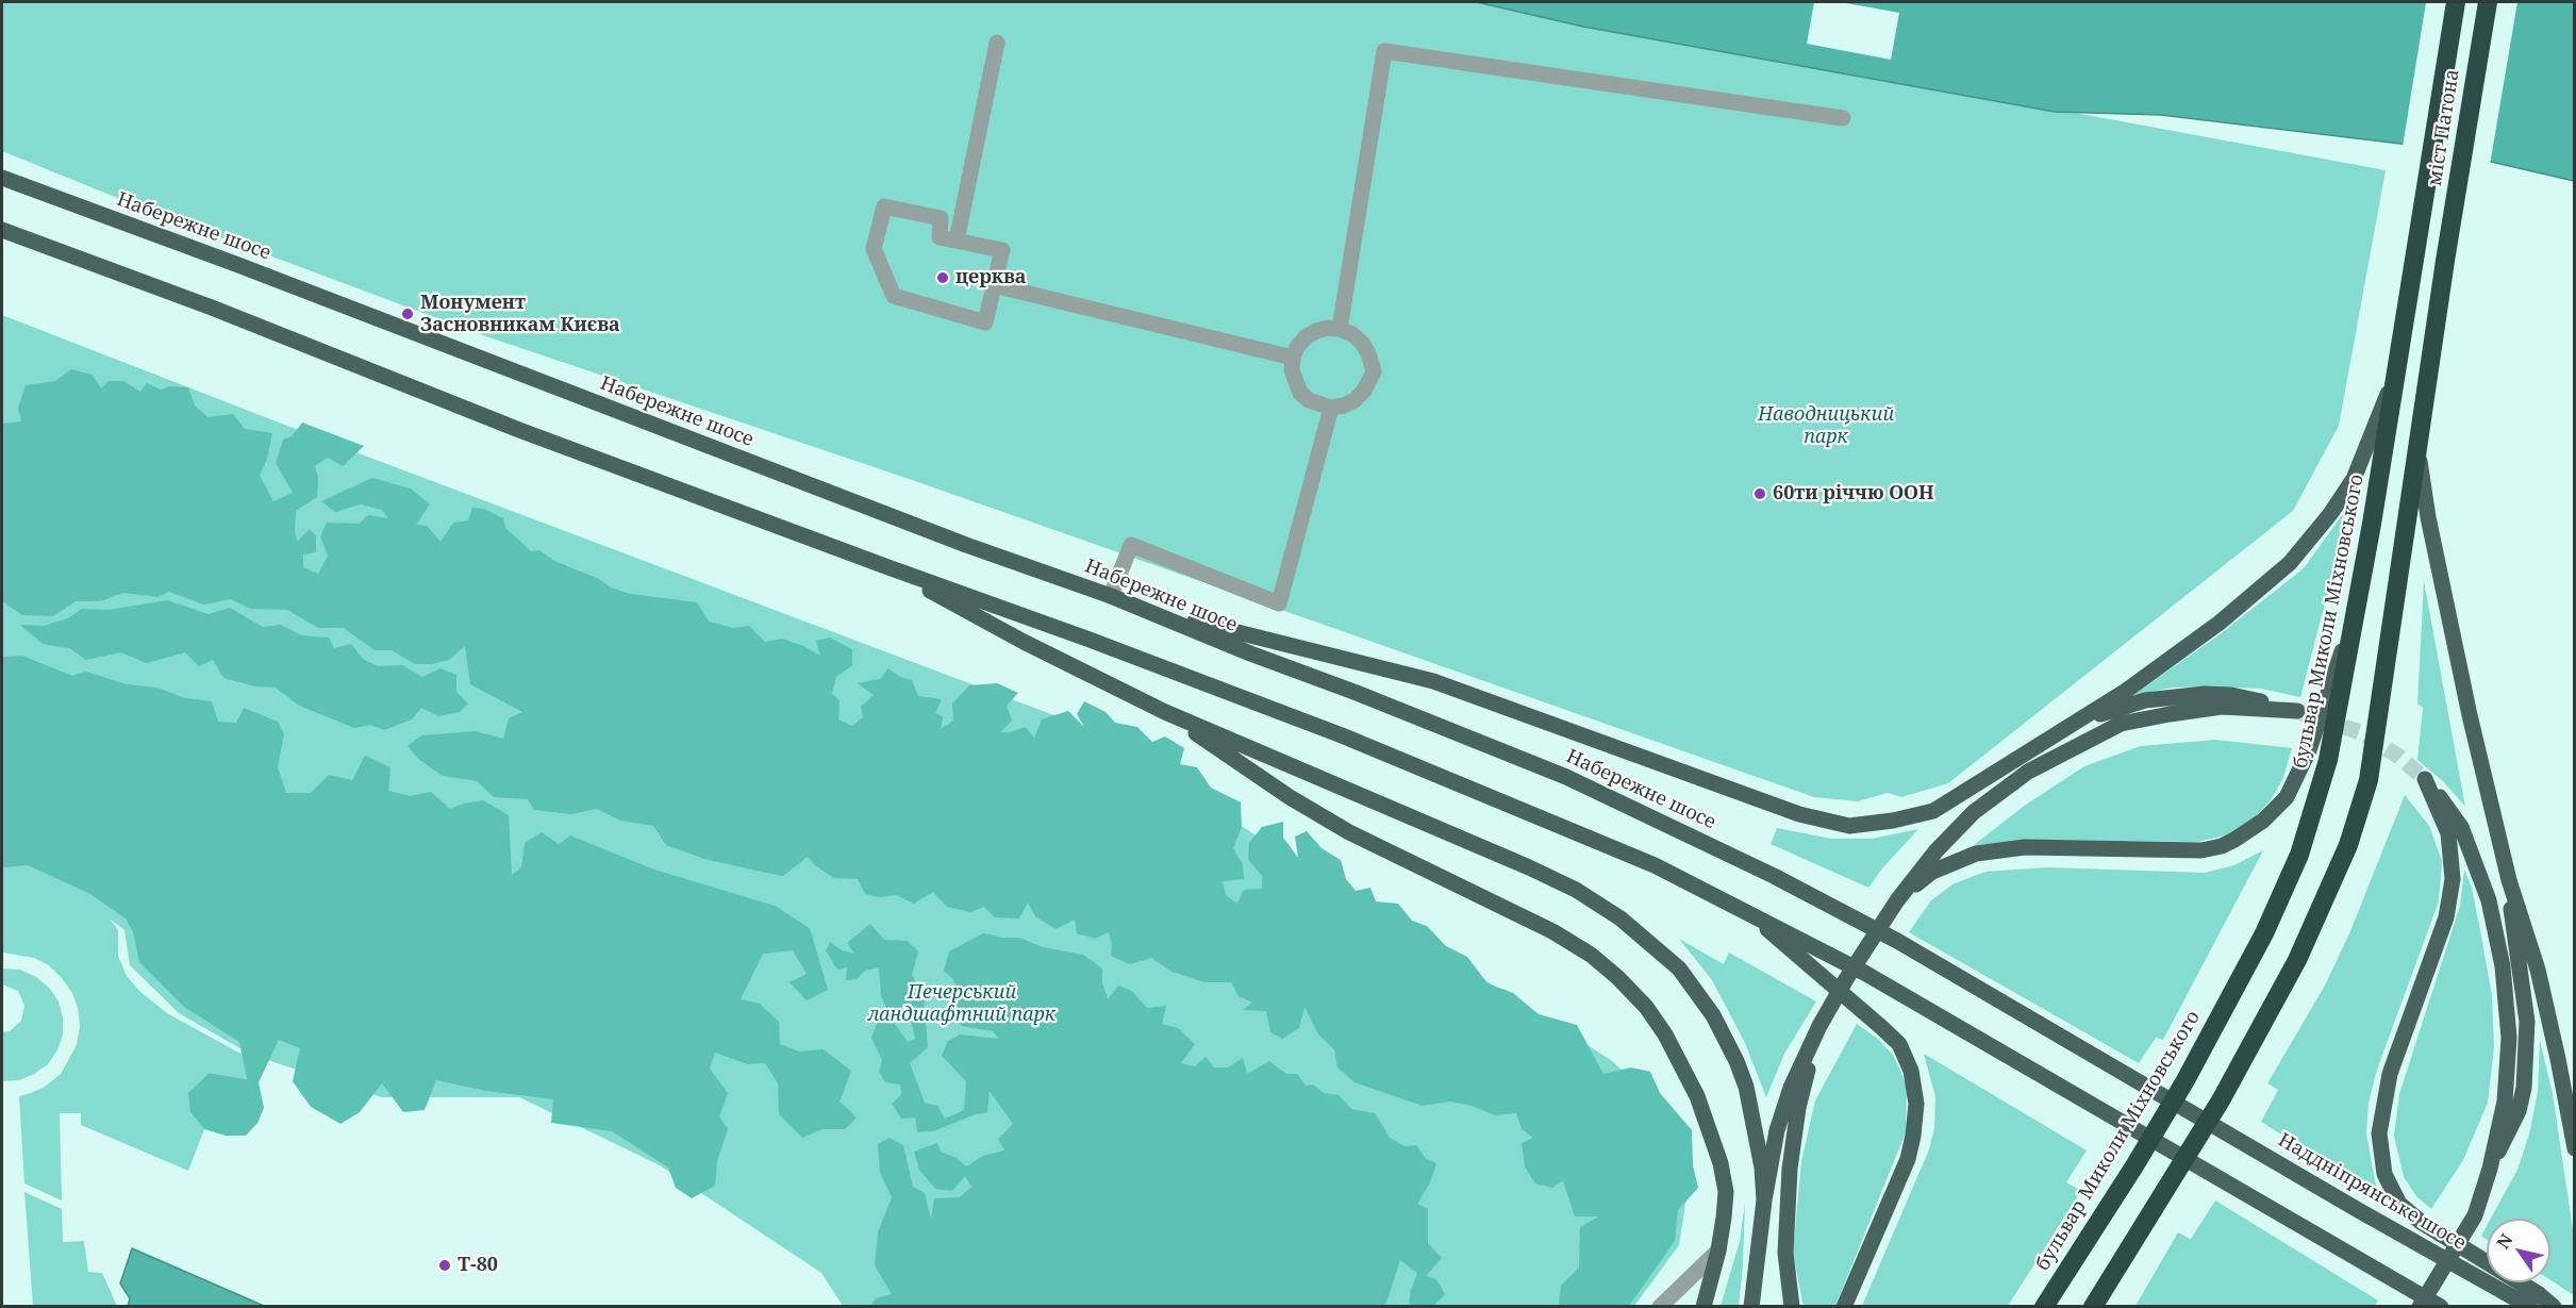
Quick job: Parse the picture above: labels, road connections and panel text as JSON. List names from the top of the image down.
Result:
{
  "streets": {
    "highway": ["міст Патона", "бульвар Миколи Міхновського"],
    "main road": ["Набережне шосе", "Наддніпрянське шосе"]
  },
  "crossings": [
    ["міст Патона", "бульвар Миколи Міхновського"],
    ["Набережне шосе", "Наддніпрянське шосе"]
  ],
  "parks": ["Наводницький парк", "Печерський ландшафтний парк"],
  "places": [
    "церква",
    "Монумент Засновникам Києва",
    "60ти річчю ООН",
    "Т-80"
  ],
  "north": "top left"
}
